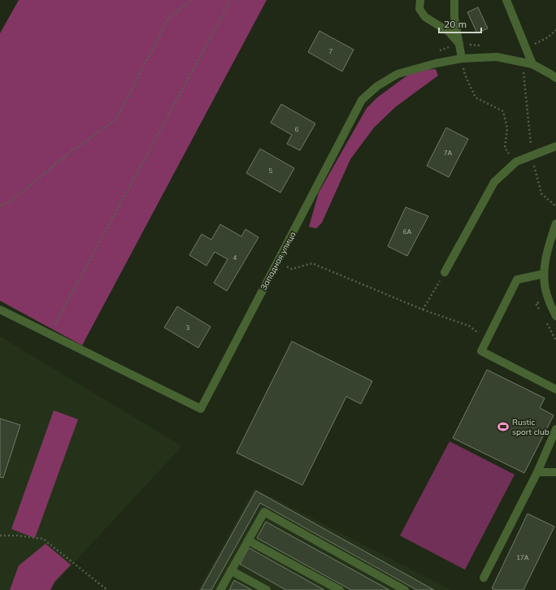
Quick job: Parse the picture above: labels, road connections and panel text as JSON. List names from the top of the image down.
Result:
{
  "streets": {
    "street": ["Западная улица"]
  },
  "places": {
    "sports": ["Rustic sport club"]
  },
  "house_numbers": [
    "7",
    "6",
    "7А",
    "5",
    "6А",
    "4",
    "3",
    "17А"
  ],
  "scale_bar": "20 m"
}
